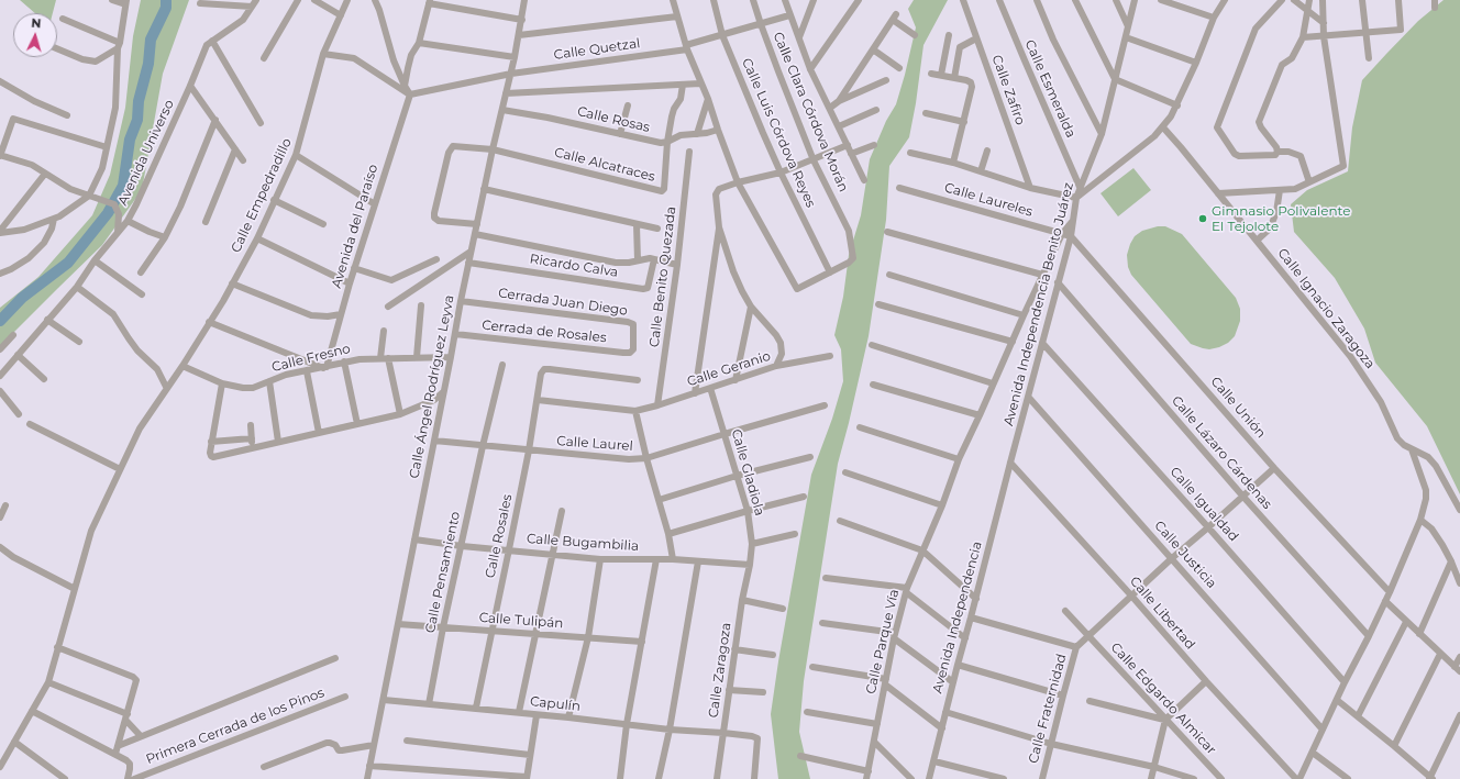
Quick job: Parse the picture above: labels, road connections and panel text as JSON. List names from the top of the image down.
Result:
{
  "streets": {
    "street": [
      "Calle Quetzal",
      "Calle Esmeralda",
      "Calle Zafiro",
      "Calle Clara Córdova Morán",
      "Calle Rosas",
      "Calle Luis Córdova Reyes",
      "Avenida Universo",
      "Calle Alcatraces",
      "Calle Empedradillo",
      "Calle Laureles",
      "Avenida del Paraíso",
      "Ricardo Calva",
      "Calle Benito Quezada",
      "Cerrada Juan Diego",
      "Avenida Independencia Benito Juárez",
      "Calle Ignacio Zaragoza",
      "Cerrada de Rosales",
      "Calle Fresno",
      "Calle Geranio",
      "Calle Ángel Rodríguez Leyva",
      "Calle Unión",
      "Calle Laurel",
      "Calle Lázaro Cárdenas",
      "Calle Gladiola",
      "Calle Igualdad",
      "Calle Rosales",
      "Calle Bugambilia",
      "Calle Justicia",
      "Calle Pensamiento",
      "Calle Libertad",
      "Avenida Independencia",
      "Calle Tulipán",
      "Calle Parque Vía",
      "Calle Zaragoza",
      "Calle Edgardo Almicar",
      "Capulín",
      "Calle Fraternidad",
      "Primera Cerrada de los Pinos"
    ]
  },
  "crossings": [
    ["Calle Quetzal", "Calle Clara Córdova Morán"],
    ["Calle Quetzal", "Calle Luis Córdova Reyes"],
    ["Calle Quetzal", "Avenida del Paraíso"],
    ["Calle Quetzal", "Calle Ángel Rodríguez Leyva"],
    ["Calle Esmeralda", "Avenida Independencia Benito Juárez"],
    ["Calle Clara Córdova Morán", "Calle Luis Córdova Reyes"],
    ["Calle Rosas", "Calle Alcatraces"],
    ["Calle Rosas", "Calle Ángel Rodríguez Leyva"],
    ["Calle Alcatraces", "Calle Ángel Rodríguez Leyva"],
    ["Calle Empedradillo", "Calle Fresno"],
    ["Calle Laureles", "Avenida Independencia Benito Juárez"],
    ["Calle Laureles", "Calle Unión"],
    ["Calle Laureles", "Calle Parque Vía"],
    ["Avenida del Paraíso", "Calle Fresno"],
    ["Ricardo Calva", "Calle Ángel Rodríguez Leyva"],
    ["Calle Benito Quezada", "Calle Geranio"],
    ["Cerrada Juan Diego", "Cerrada de Rosales"],
    ["Cerrada Juan Diego", "Calle Ángel Rodríguez Leyva"],
    ["Avenida Independencia Benito Juárez", "Calle Unión"],
    ["Avenida Independencia Benito Juárez", "Calle Lázaro Cárdenas"],
    ["Avenida Independencia Benito Juárez", "Calle Igualdad"],
    ["Avenida Independencia Benito Juárez", "Calle Justicia"],
    ["Avenida Independencia Benito Juárez", "Calle Libertad"],
    ["Avenida Independencia Benito Juárez", "Avenida Independencia"],
    ["Avenida Independencia Benito Juárez", "Calle Parque Vía"],
    ["Cerrada de Rosales", "Calle Ángel Rodríguez Leyva"],
    ["Calle Fresno", "Calle Ángel Rodríguez Leyva"],
    ["Calle Geranio", "Calle Gladiola"],
    ["Calle Ángel Rodríguez Leyva", "Calle Laurel"],
    ["Calle Ángel Rodríguez Leyva", "Calle Bugambilia"],
    ["Calle Ángel Rodríguez Leyva", "Calle Tulipán"],
    ["Calle Ángel Rodríguez Leyva", "Capulín"],
    ["Calle Unión", "Calle Fraternidad"],
    ["Calle Laurel", "Calle Gladiola"],
    ["Calle Laurel", "Calle Rosales"],
    ["Calle Laurel", "Calle Pensamiento"],
    ["Calle Lázaro Cárdenas", "Calle Fraternidad"],
    ["Calle Gladiola", "Calle Bugambilia"],
    ["Calle Gladiola", "Calle Zaragoza"],
    ["Calle Igualdad", "Calle Fraternidad"],
    ["Calle Rosales", "Calle Bugambilia"],
    ["Calle Rosales", "Calle Tulipán"],
    ["Calle Rosales", "Capulín"],
    ["Calle Bugambilia", "Calle Pensamiento"],
    ["Calle Bugambilia", "Calle Zaragoza"],
    ["Calle Justicia", "Calle Fraternidad"],
    ["Calle Pensamiento", "Calle Tulipán"],
    ["Calle Pensamiento", "Capulín"],
    ["Calle Libertad", "Avenida Independencia"],
    ["Calle Libertad", "Calle Fraternidad"],
    ["Calle Zaragoza", "Capulín"],
    ["Calle Edgardo Almicar", "Calle Fraternidad"]
  ],
  "places": ["Gimnasio Polivalente El Tejolote"],
  "north": "top"
}
